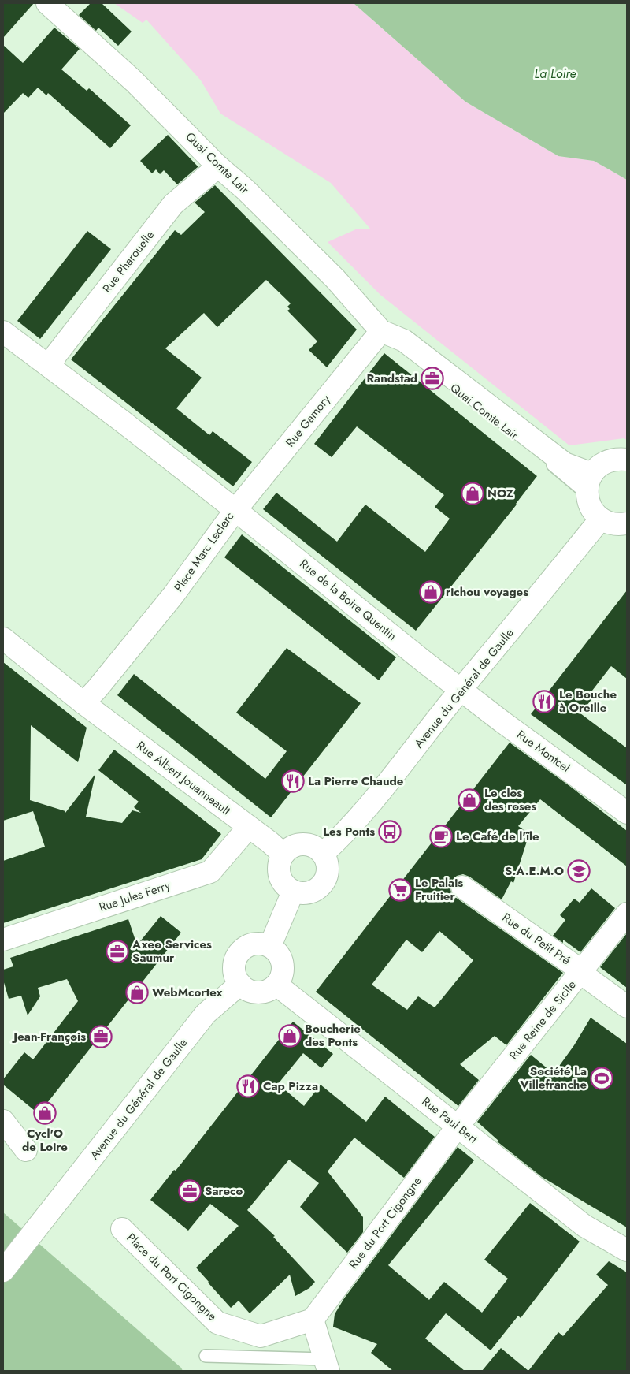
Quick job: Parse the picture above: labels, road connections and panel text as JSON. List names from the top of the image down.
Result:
{
  "streets": {
    "street": [
      "Quai Comte Lair",
      "Rue Pharouelle",
      "Rue Gamory",
      "Place Marc Leclerc",
      "Rue de la Boire Quentin",
      "Avenue du Général de Gaulle",
      "Rue Montcel",
      "Rue Albert Jouanneault",
      "Rue Jules Ferry",
      "Rue du Petit Pré",
      "Rue Reine de Sicile",
      "Rue Paul Bert",
      "Rue du Port Cigongne",
      "Place du Port Cigongne"
    ]
  },
  "crossings": [
    ["Quai Comte Lair", "Rue Pharouelle"],
    ["Quai Comte Lair", "Rue Gamory"],
    ["Rue Pharouelle", "Place Marc Leclerc"],
    ["Rue Gamory", "Place Marc Leclerc"],
    ["Rue Gamory", "Rue de la Boire Quentin"],
    ["Place Marc Leclerc", "Rue de la Boire Quentin"],
    ["Place Marc Leclerc", "Rue Albert Jouanneault"],
    ["Rue de la Boire Quentin", "Avenue du Général de Gaulle"],
    ["Rue de la Boire Quentin", "Rue Montcel"],
    ["Avenue du Général de Gaulle", "Rue Montcel"],
    ["Avenue du Général de Gaulle", "Rue Albert Jouanneault"],
    ["Avenue du Général de Gaulle", "Rue Paul Bert"],
    ["Rue Albert Jouanneault", "Rue Jules Ferry"],
    ["Rue du Petit Pré", "Rue Reine de Sicile"],
    ["Rue Reine de Sicile", "Rue Paul Bert"],
    ["Rue Reine de Sicile", "Rue du Port Cigongne"],
    ["Rue Paul Bert", "Rue du Port Cigongne"],
    ["Rue du Port Cigongne", "Place du Port Cigongne"]
  ],
  "water": ["La Loire"],
  "places": {
    "office": [
      "Randstad",
      "Axeo Services Saumur",
      "Jean-François",
      "Sareco"
    ],
    "shop": [
      "NOZ",
      "richou voyages",
      "Le clos des roses",
      "WebMcortex",
      "Boucherie des Ponts",
      "Cycl'O de Loire"
    ],
    "restaurant": ["Le Bouche à Oreille", "La Pierre Chaude", "Cap Pizza"],
    "bus stop": ["Les Ponts"],
    "cafe": ["Le Café de l'île"],
    "school or university": ["S.A.E.M.O"],
    "supermarket": ["Le Palais Fruitier"],
    "sports": ["Société La Villefranche"]
  }
}
